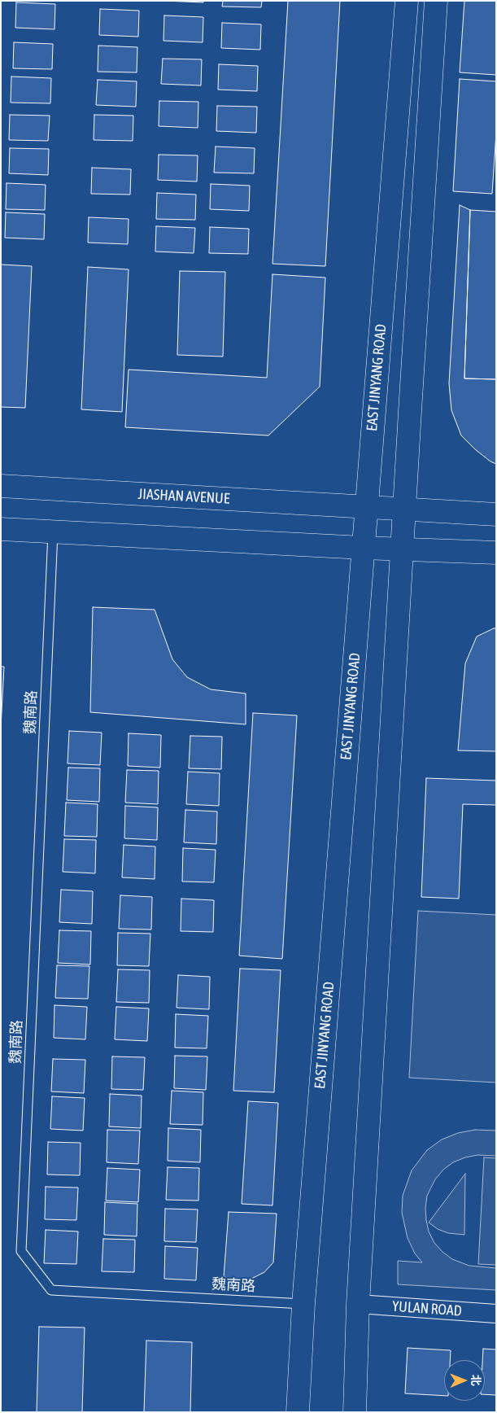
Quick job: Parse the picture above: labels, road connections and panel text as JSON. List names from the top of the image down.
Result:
{
  "streets": {
    "main road": ["EAST JINYANG ROAD", "JIASHAN AVENUE"],
    "street": ["YULAN ROAD"],
    "lane": ["魏南路"]
  },
  "crossings": [
    ["EAST JINYANG ROAD", "JIASHAN AVENUE"],
    ["EAST JINYANG ROAD", "魏南路"]
  ],
  "north": "right"
}
